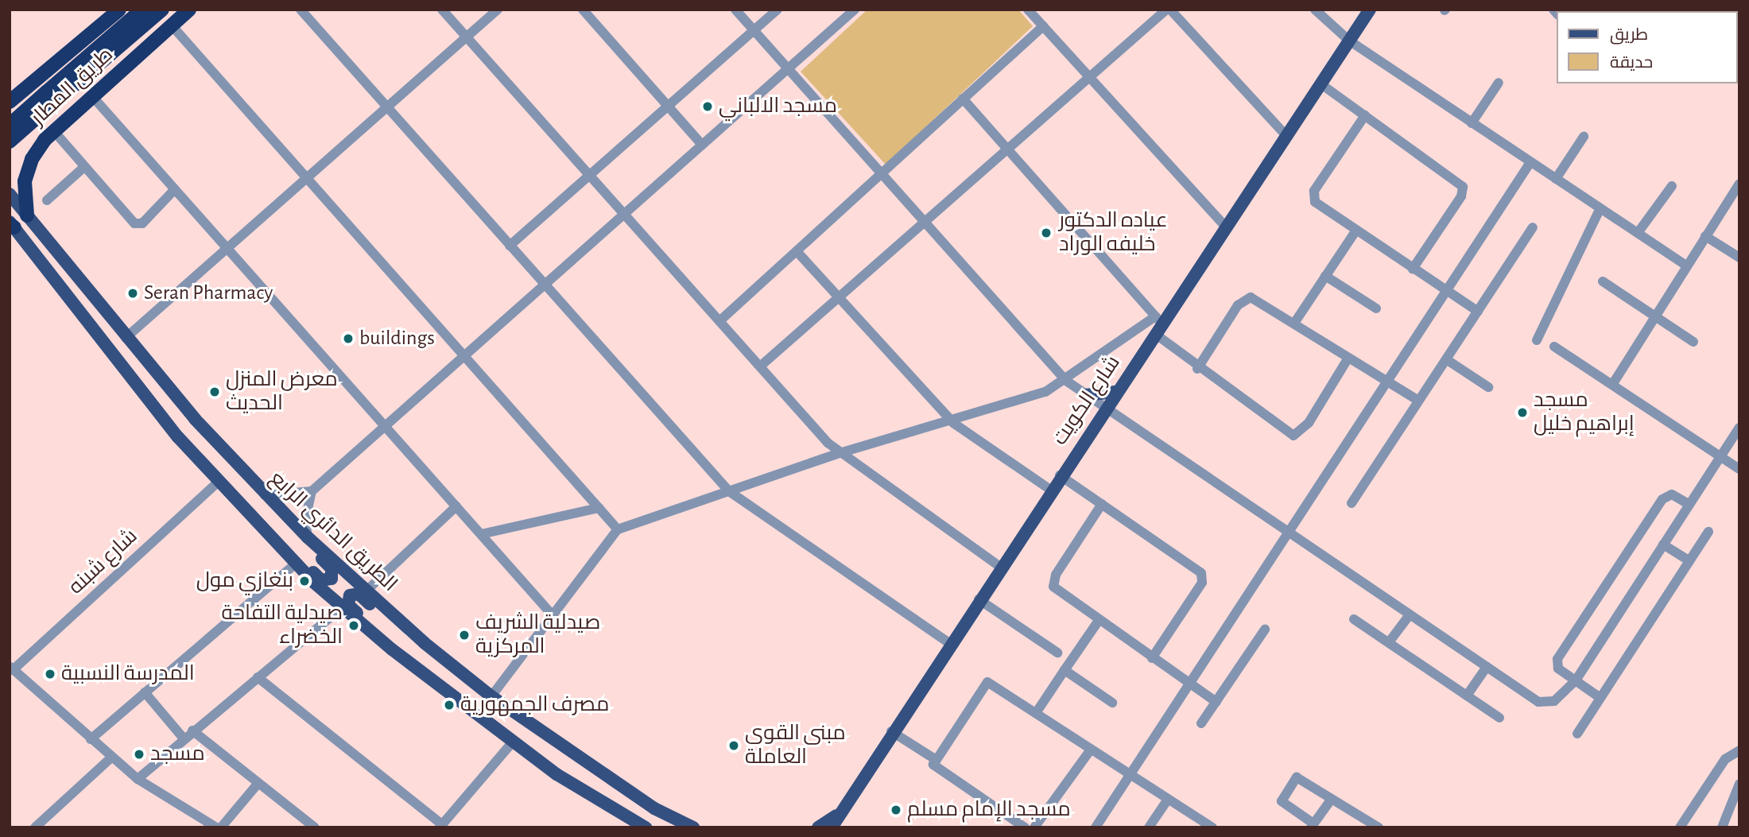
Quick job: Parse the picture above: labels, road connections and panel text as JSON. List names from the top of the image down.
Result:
{
  "streets": {
    "highway": ["طريق المطار"],
    "main road": ["شارع الكويت", "الطريق الدائري الرابع"],
    "street": ["شارع شبنه"]
  },
  "crossings": [
    ["طريق المطار", "الطريق الدائري الرابع"]
  ],
  "places": [
    "مسجد الالباني",
    "عياده الدكتور خليفه الوراد",
    "Seran Pharmacy",
    "buildings",
    "معرض المنزل الحديث",
    "مسجد إبراهيم خليل",
    "بنغازي مول",
    "صيدلية التفاحة الخضراء",
    "صيدلية الشريف المركزية",
    "المدرسة النسبية",
    "مصرف الجمهورية",
    "مبنى القوى العاملة",
    "مسجد",
    "مسجد الإمام مسلم"
  ],
  "legend": ["طريق", "حديقة"]
}
